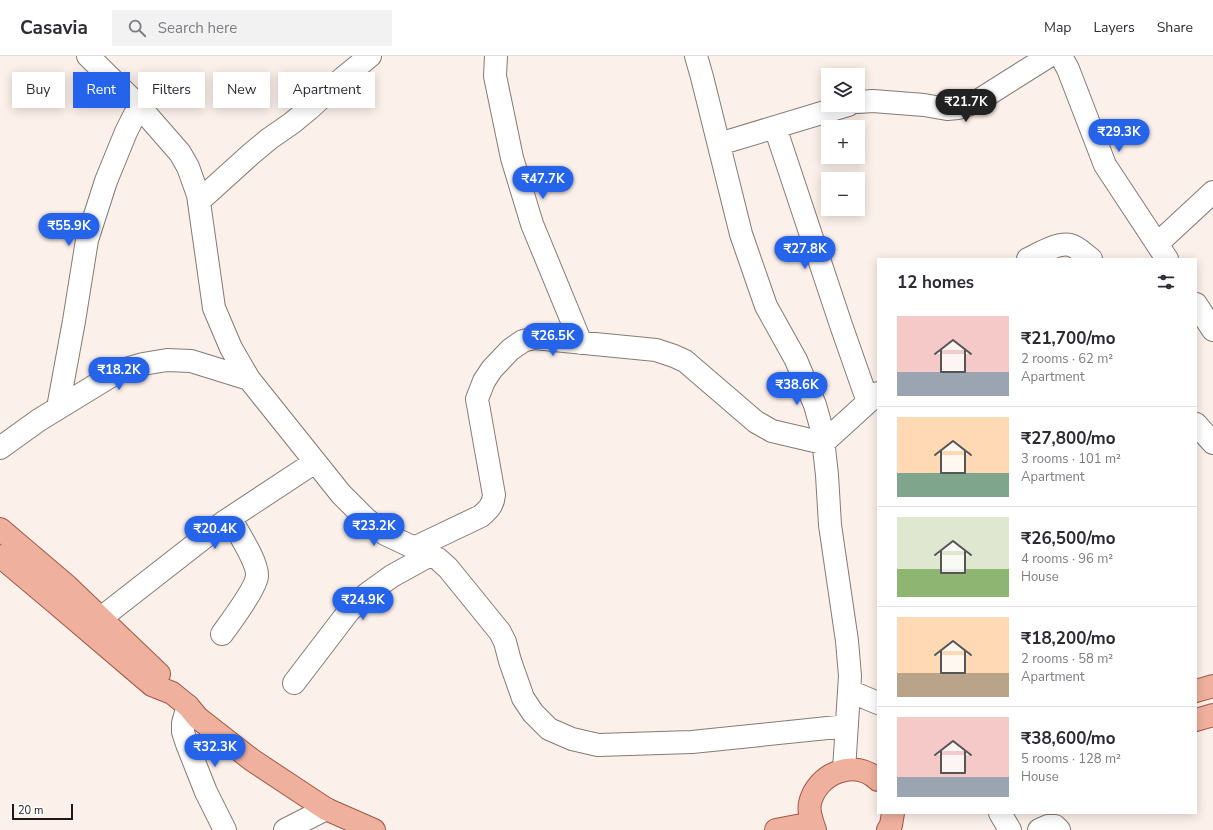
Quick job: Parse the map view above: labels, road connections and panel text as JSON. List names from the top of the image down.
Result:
{
  "scale_bar": "20 m",
  "page": {
    "header": "Casavia",
    "search": "Search here",
    "nav": ["Map", "Layers", "Share"],
    "map_buttons": ["+", "−"],
    "chip": [
      "Buy",
      "Rent",
      "Filters",
      "New",
      "Apartment"
    ],
    "price": [
      "₹21.7K",
      "₹29.3K",
      "₹47.7K",
      "₹55.9K",
      "₹27.8K",
      "₹26.5K",
      "₹18.2K",
      "₹38.6K",
      "₹23.2K",
      "₹20.4K",
      "₹24.9K",
      "₹32.3K"
    ],
    "heading": "12 homes",
    "list": [
      {
        "name": "₹21,700/mo",
        "note": "2 rooms · 62 m² · Apartment"
      },
      {
        "name": "₹27,800/mo",
        "note": "3 rooms · 101 m² · Apartment"
      },
      {
        "name": "₹26,500/mo",
        "note": "4 rooms · 96 m² · House"
      },
      {
        "name": "₹18,200/mo",
        "note": "2 rooms · 58 m² · Apartment"
      },
      {
        "name": "₹38,600/mo",
        "note": "5 rooms · 128 m² · House"
      }
    ],
    "scale": "20 m"
  }
}
